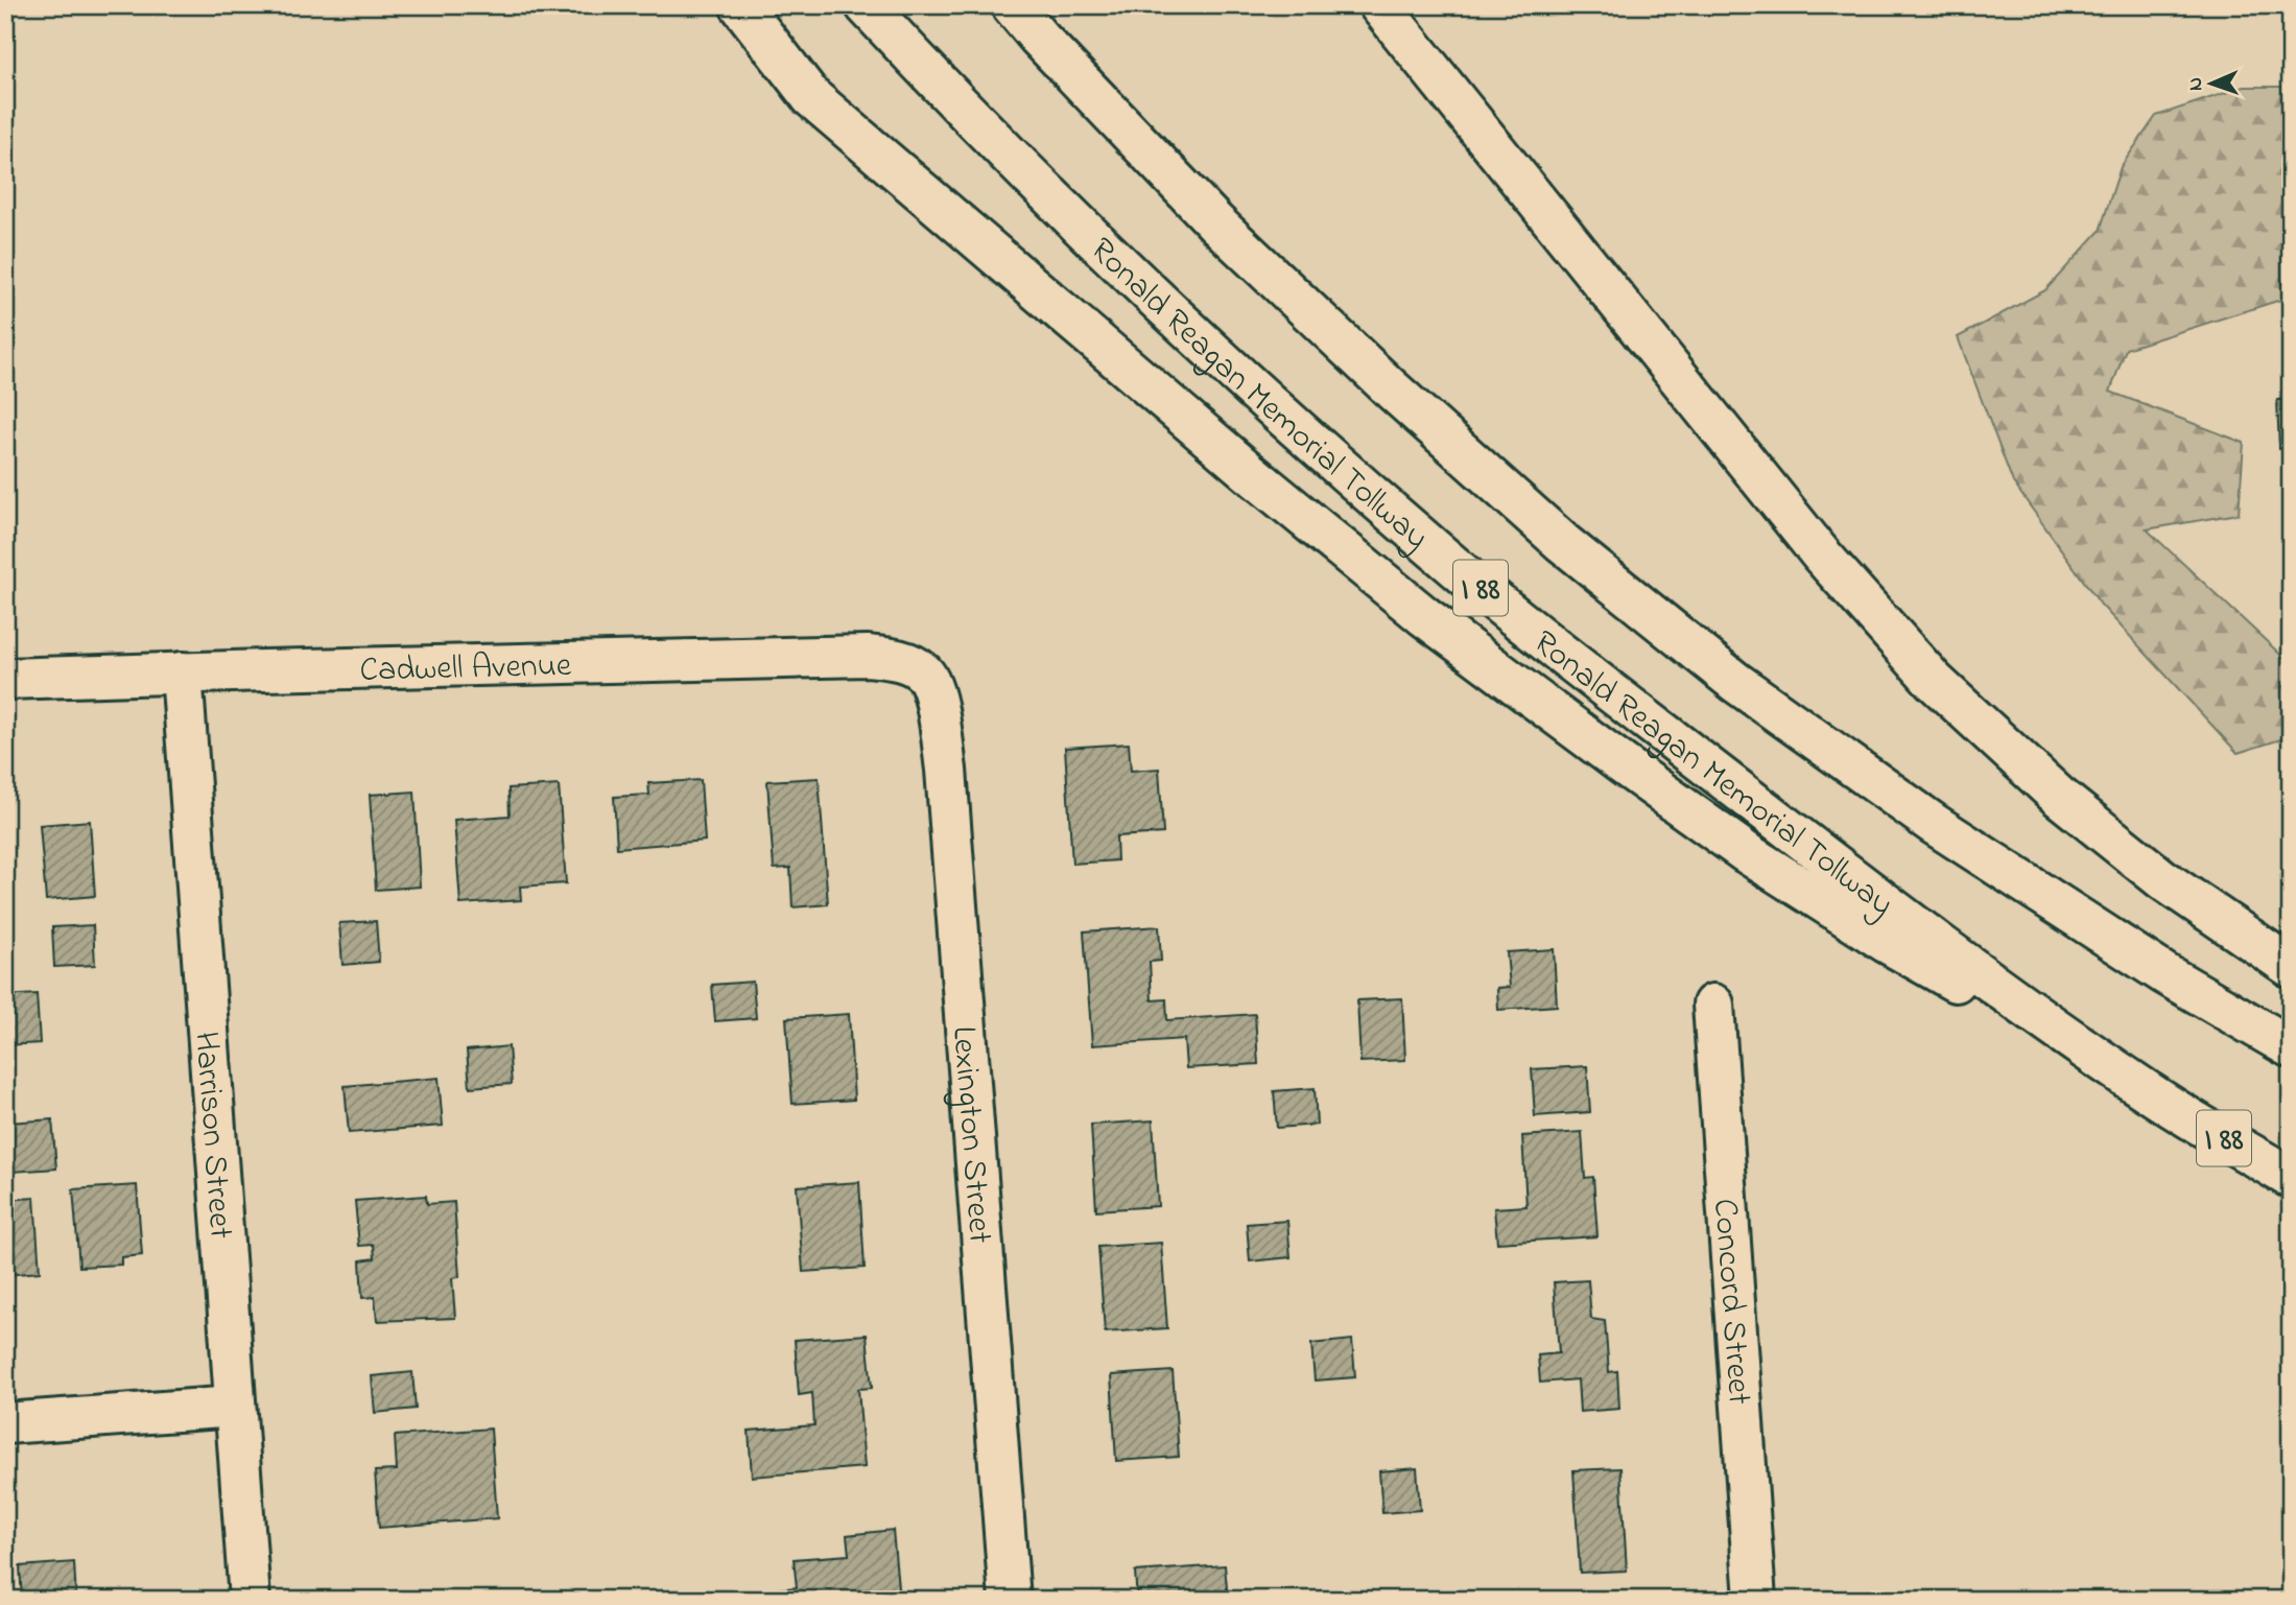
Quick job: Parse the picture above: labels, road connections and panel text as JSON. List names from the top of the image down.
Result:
{
  "streets": {
    "main road": [
      "Ronald Reagan Memorial Tollway",
      "I 88",
      "Cadwell Avenue",
      "Lexington Street",
      "Harrison Street",
      "Concord Street"
    ]
  },
  "crossings": [
    ["Cadwell Avenue", "Lexington Street"],
    ["Cadwell Avenue", "Harrison Street"]
  ],
  "north": "left"
}
